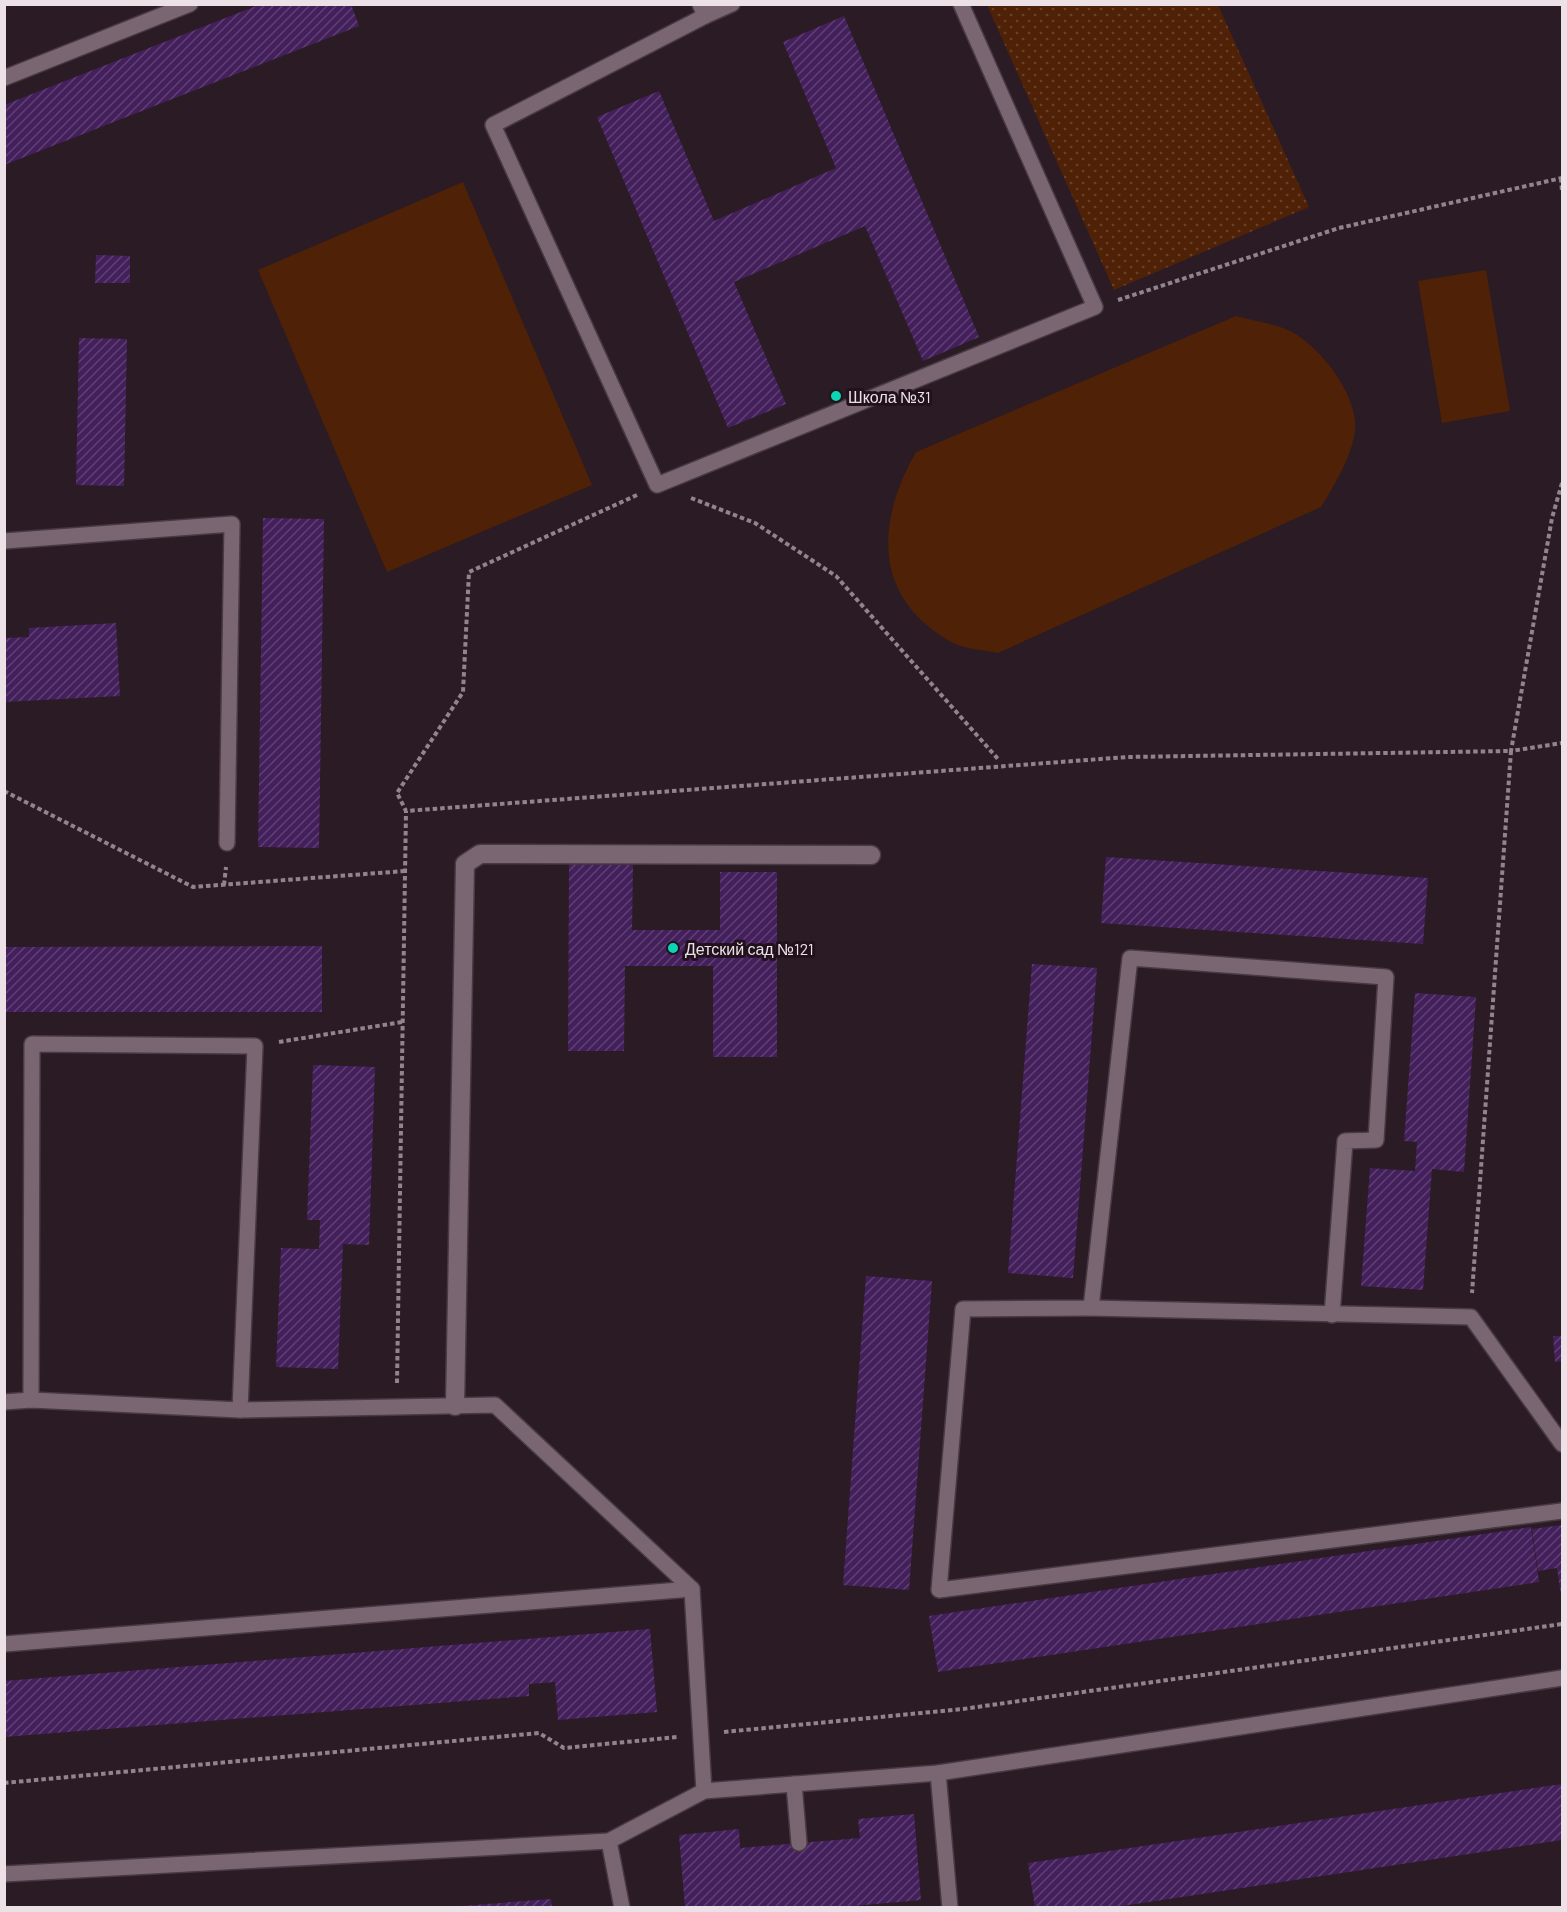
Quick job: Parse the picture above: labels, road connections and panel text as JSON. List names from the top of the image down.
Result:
{
  "places": ["Школа №31", "Детский сад №121"]
}
